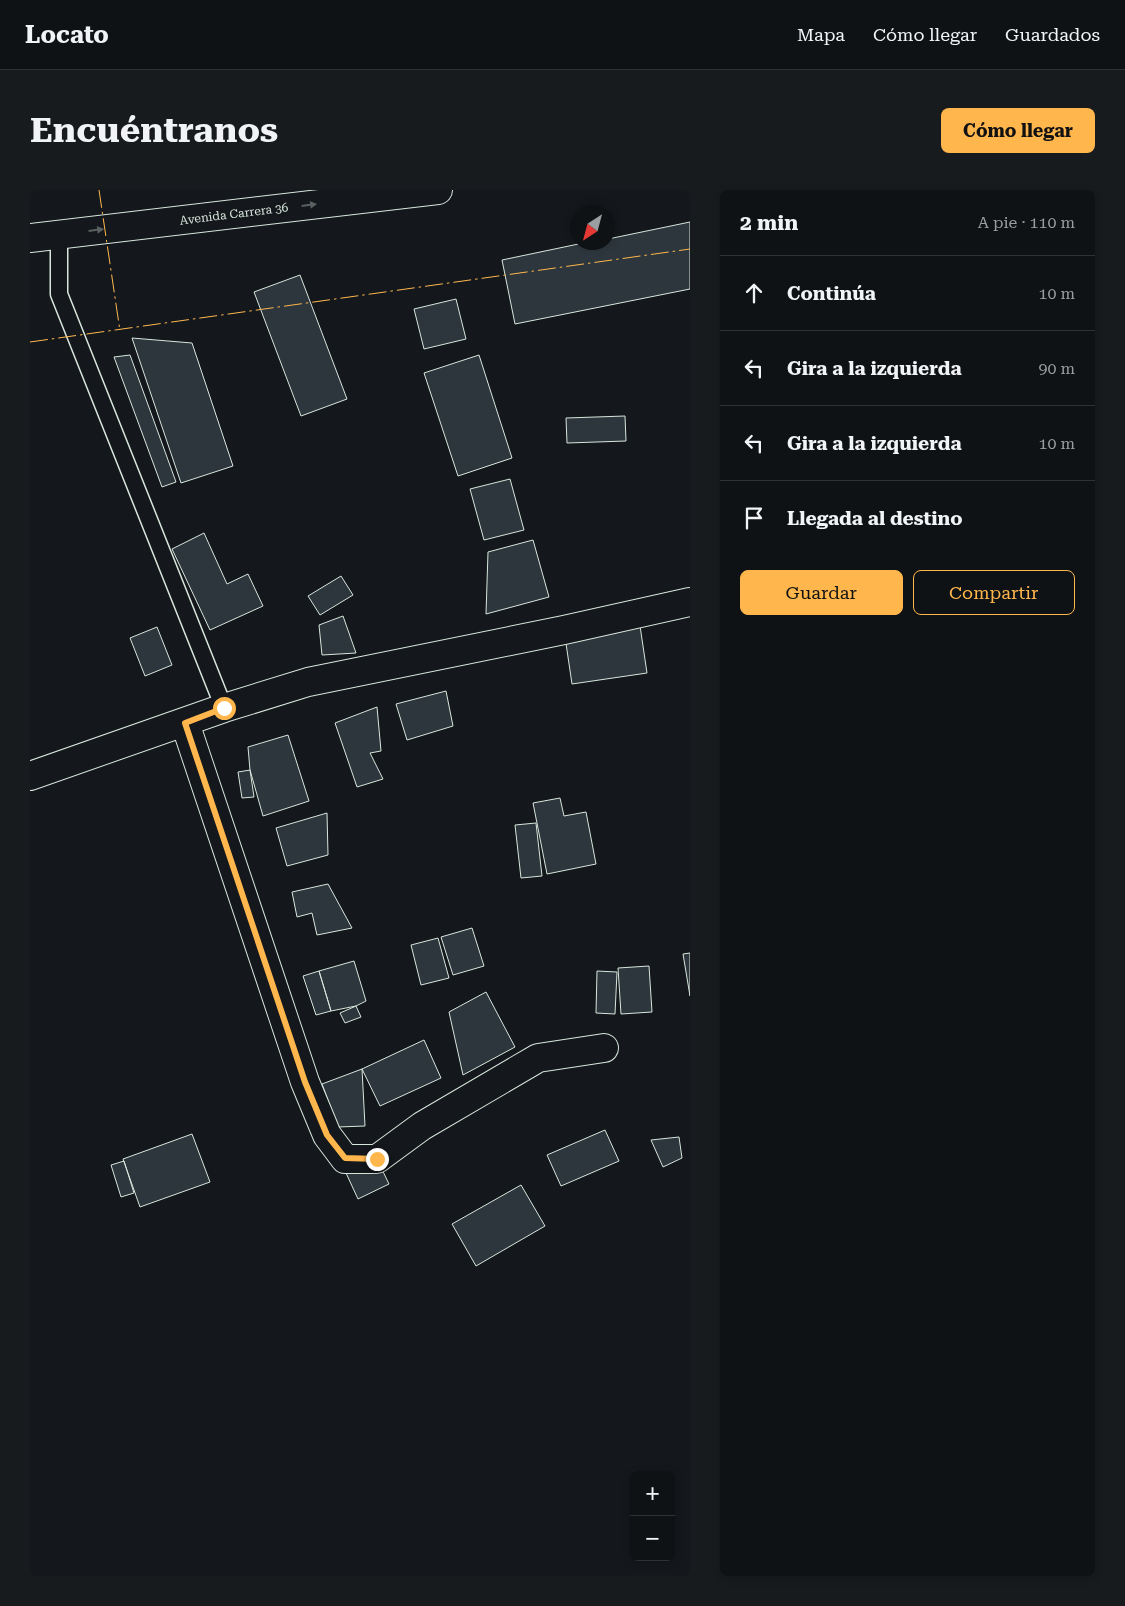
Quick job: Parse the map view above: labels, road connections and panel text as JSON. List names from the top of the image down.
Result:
{
  "streets": {
    "street": ["Avenida Carrera 36"]
  },
  "one_way": ["Avenida Carrera 36"],
  "north": "bottom left",
  "page": {
    "header": "Locato",
    "nav": ["Mapa", "Cómo llegar", "Guardados"],
    "buttons": [
      "Cómo llegar",
      ["Guardar", "Compartir"]
    ],
    "title": "Encuéntranos",
    "heading": ["2 min", "A pie · 110 m"],
    "list": [
      ["Continúa", "10 m"],
      ["Gira a la izquierda", "90 m"],
      ["Gira a la izquierda", "10 m"],
      "Llegada al destino"
    ],
    "map_buttons": ["+", "−"]
  }
}
